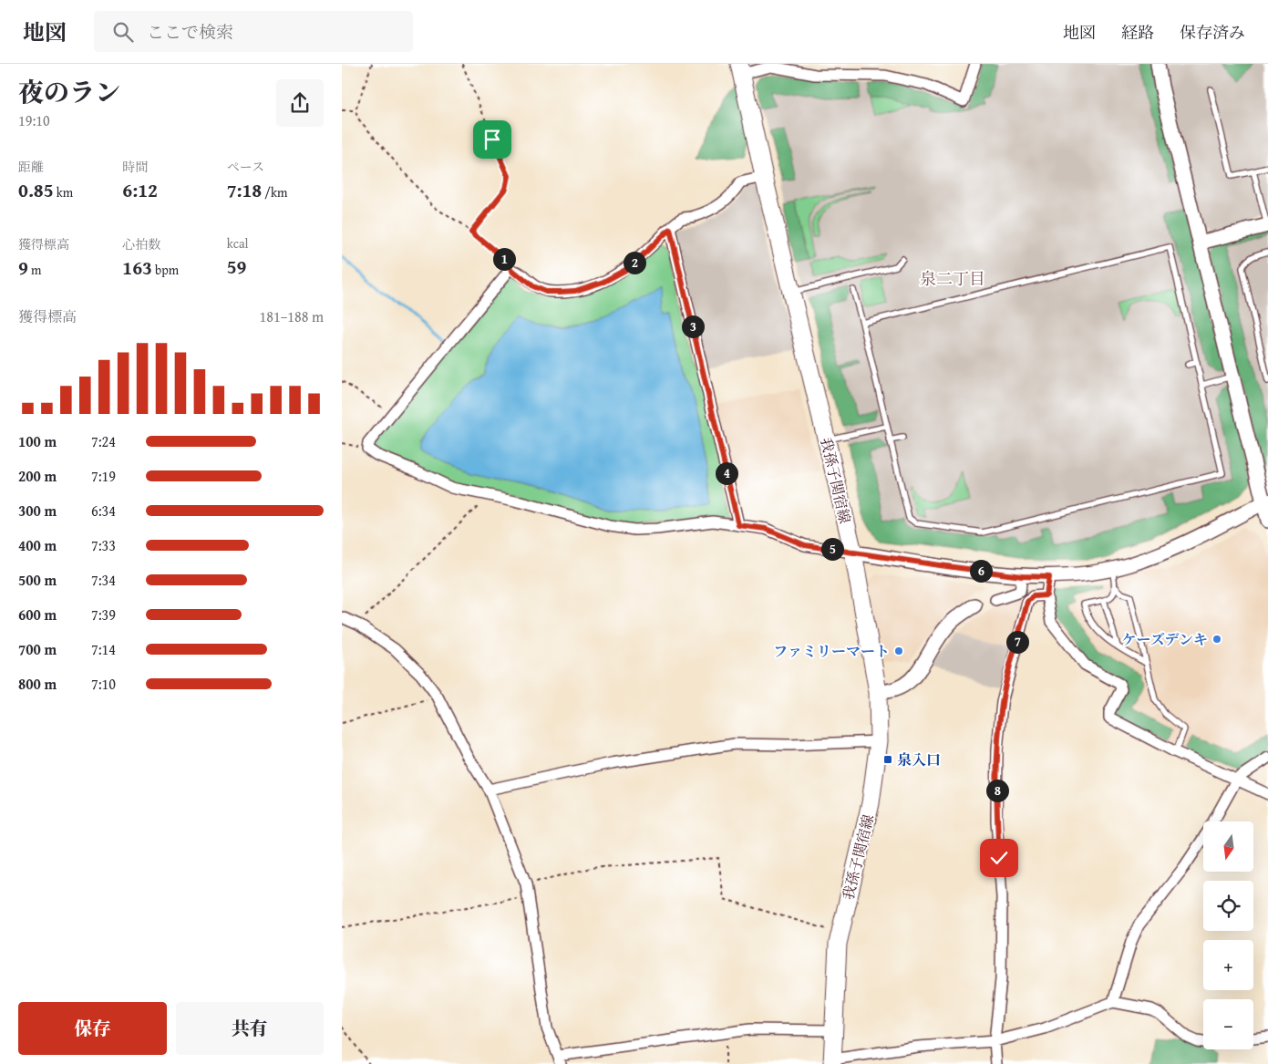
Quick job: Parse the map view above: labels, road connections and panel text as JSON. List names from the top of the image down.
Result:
{
  "streets": {
    "main road": ["我孫子関宿線"]
  },
  "districts": ["泉二丁目"],
  "places": {
    "other": ["ケーズデンキ", "ファミリーマート"],
    "transit": ["泉入口"]
  },
  "north": "bottom",
  "page": {
    "header": "地図",
    "search": "ここで検索",
    "nav": ["地図", "経路", "保存済み"],
    "heading": ["夜のラン", "19:10"],
    "stats": [
      ["距離", "0.85 km"],
      ["時間", "6:12"],
      ["ペース", "7:18 /km"],
      ["獲得標高", "9 m"],
      ["心拍数", "163 bpm"],
      ["kcal", "59"]
    ],
    "pins": [
      "1",
      "2",
      "3",
      "4",
      "5",
      "6",
      "7",
      "8"
    ],
    "chart": ["獲得標高", "181–188 m"],
    "list": [
      {
        "name": "100 m",
        "note": "7:24"
      },
      {
        "name": "200 m",
        "note": "7:19"
      },
      {
        "name": "300 m",
        "note": "6:34"
      },
      {
        "name": "400 m",
        "note": "7:33"
      },
      {
        "name": "500 m",
        "note": "7:34"
      },
      {
        "name": "600 m",
        "note": "7:39"
      },
      {
        "name": "700 m",
        "note": "7:14"
      },
      {
        "name": "800 m",
        "note": "7:10"
      }
    ],
    "map_buttons": ["+", "−"],
    "buttons": ["保存", "共有"]
  }
}
